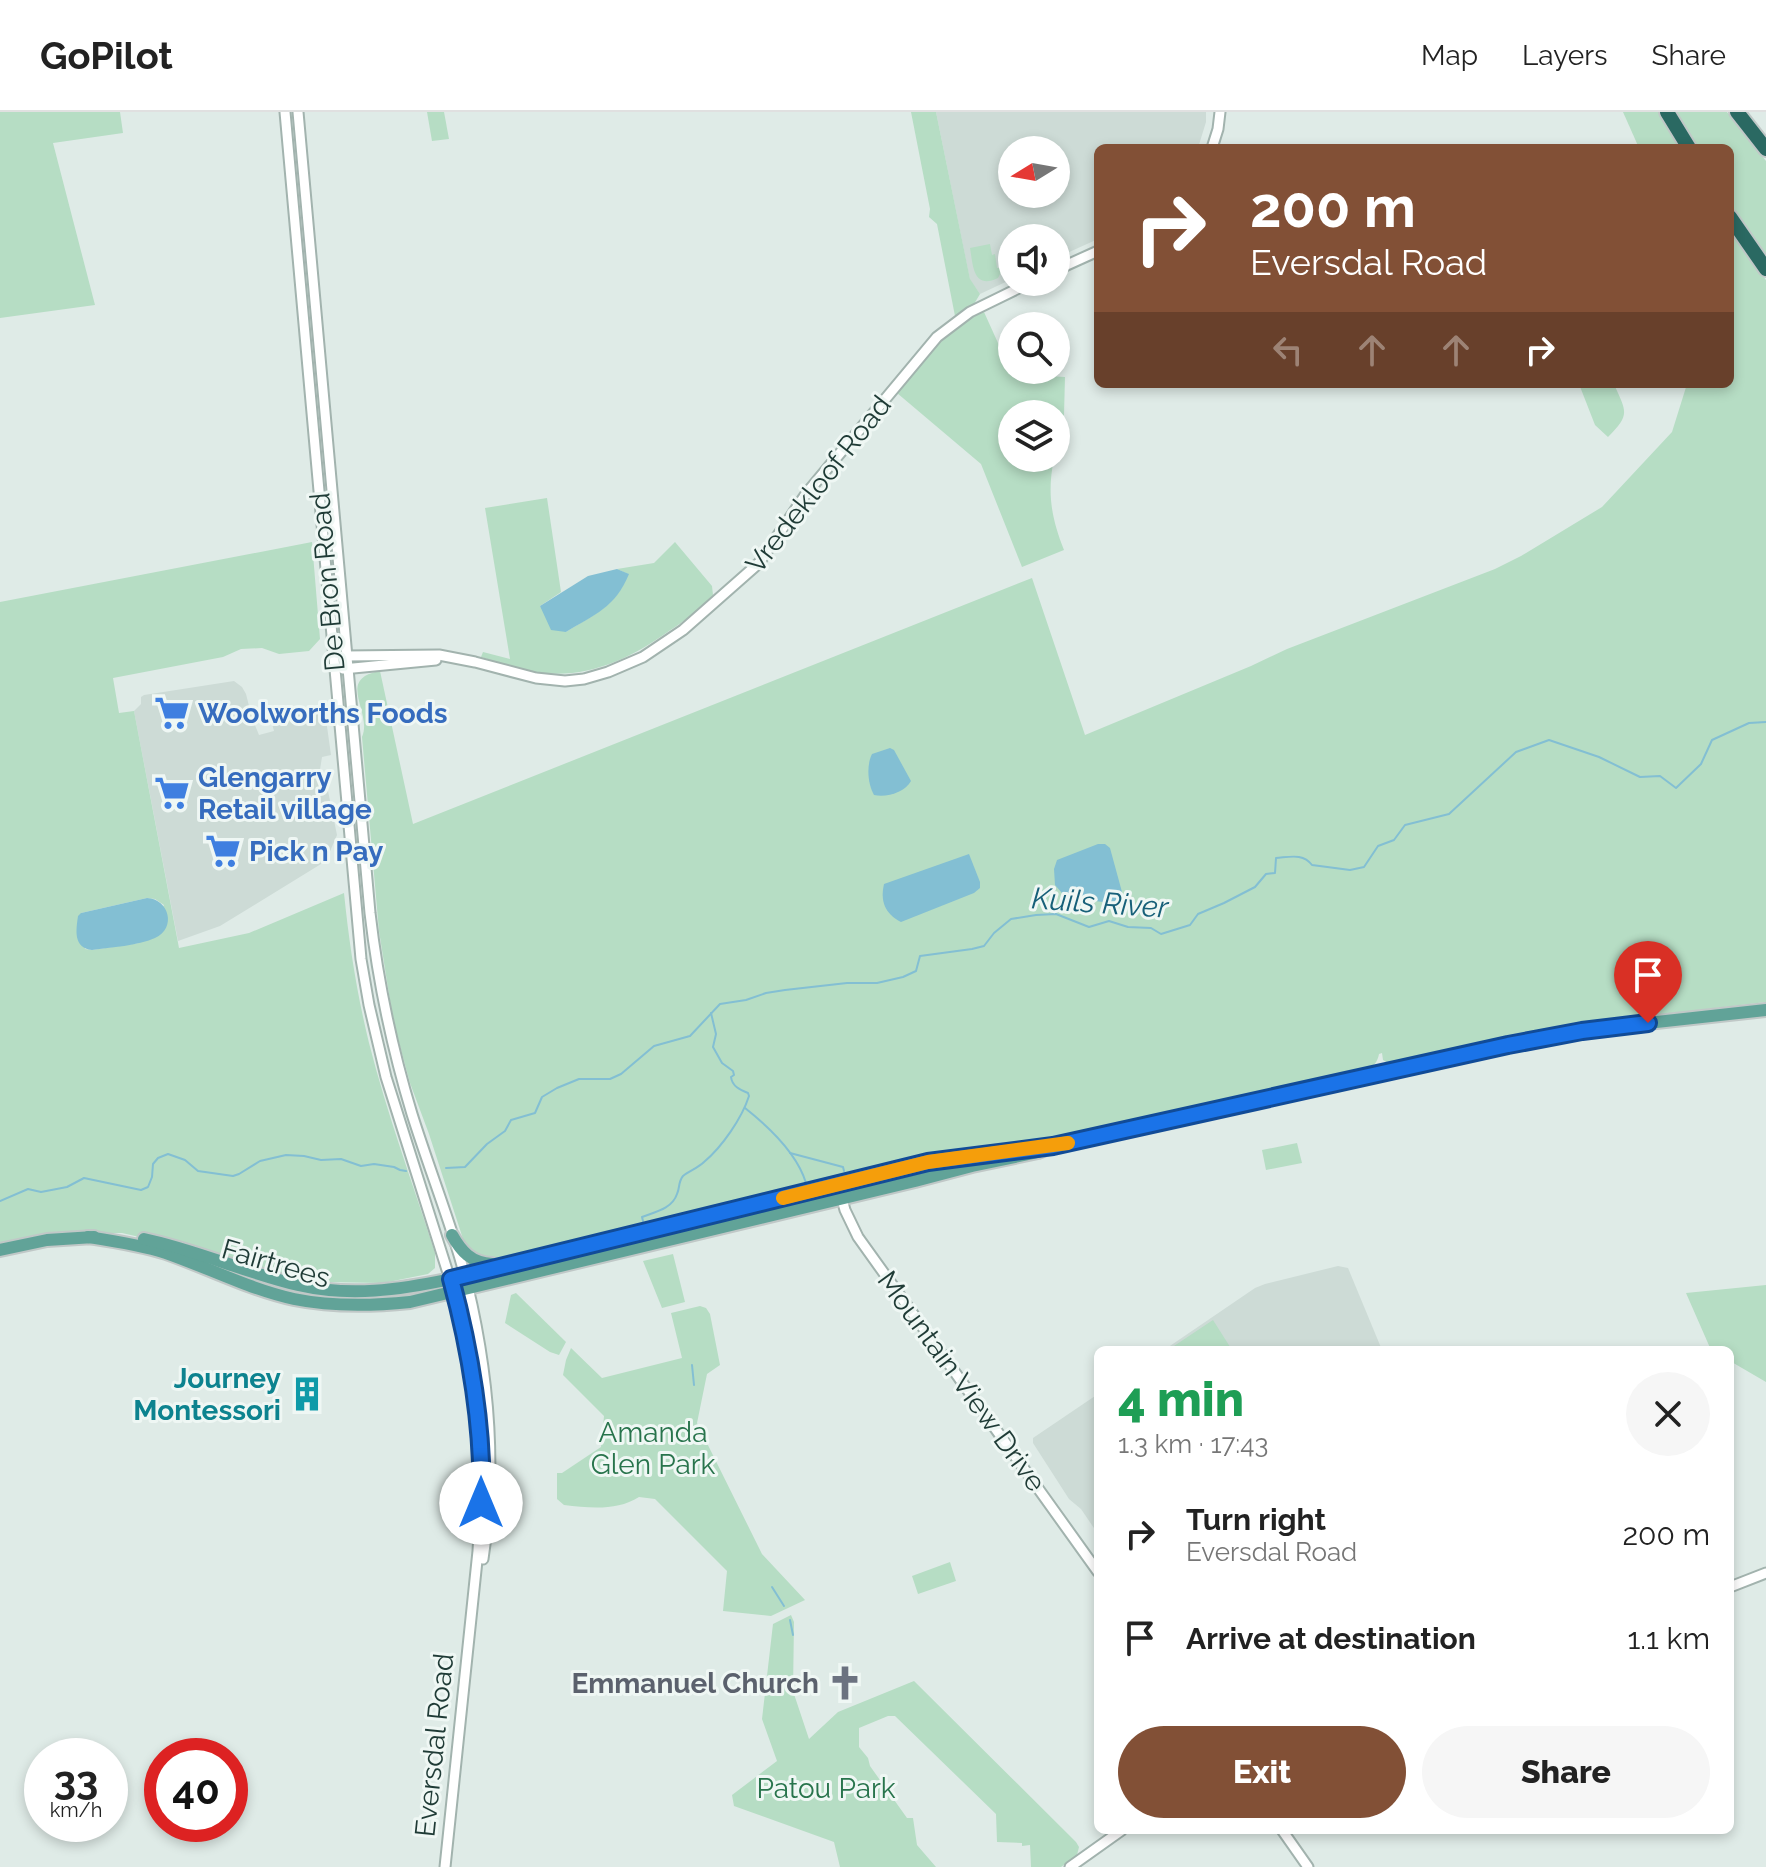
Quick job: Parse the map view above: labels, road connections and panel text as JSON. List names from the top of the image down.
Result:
{
  "streets": {
    "main road": ["Fairtrees"],
    "street": [
      "Vredekloof Road",
      "De Bron Road",
      "Mountain View Drive",
      "Eversdal Road"
    ]
  },
  "crossings": [
    ["Vredekloof Road", "De Bron Road"],
    ["De Bron Road", "Fairtrees"],
    ["De Bron Road", "Eversdal Road"],
    ["Fairtrees", "Eversdal Road"]
  ],
  "water": ["Kuils River"],
  "parks": ["Amanda Glen Park", "Patou Park"],
  "places": {
    "supermarket": ["Woolworths Foods", "Glengarry Retail village", "Pick n Pay"],
    "building": ["Journey Montessori"],
    "church": ["Emmanuel Church"]
  },
  "north": "left",
  "page": {
    "header": "GoPilot",
    "nav": ["Map", "Layers", "Share"],
    "turn": ["200 m", "Eversdal Road"],
    "heading": ["4 min", "1.3 km · 17:43"],
    "list": [
      {
        "name": "Turn right",
        "note": "Eversdal Road",
        "value": "200 m"
      },
      {
        "name": "Arrive at destination",
        "value": "1.1 km"
      }
    ],
    "buttons": ["Exit", "Share"],
    "speed": "33 km/h",
    "limit": "40"
  }
}
